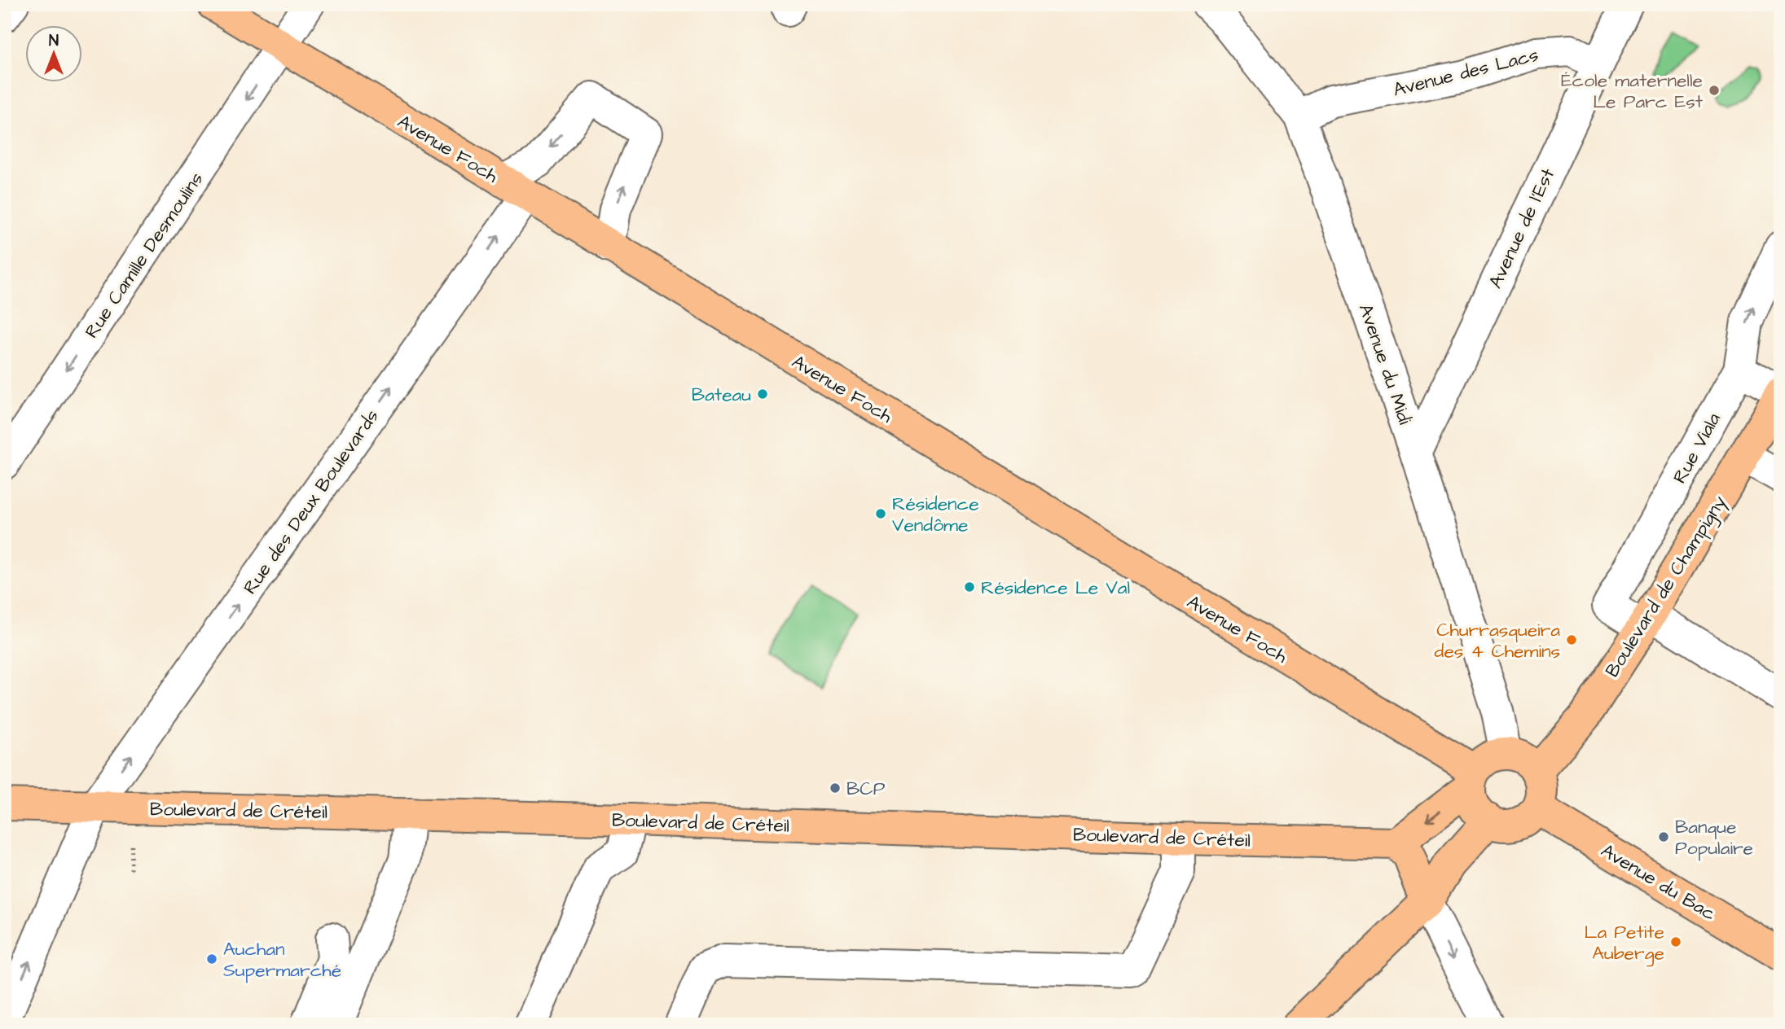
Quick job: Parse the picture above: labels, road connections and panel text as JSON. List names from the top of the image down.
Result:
{
  "streets": {
    "main road": [
      "Avenue Foch",
      "Boulevard de Champigny",
      "Boulevard de Créteil",
      "Avenue du Bac"
    ],
    "street": [
      "Avenue des Lacs",
      "Avenue de l'Est",
      "Rue Camille Desmoulins",
      "Avenue du Midi",
      "Rue Viala",
      "Rue des Deux Boulevards"
    ]
  },
  "crossings": [
    ["Avenue des Lacs", "Avenue de l'Est"],
    ["Avenue des Lacs", "Avenue du Midi"],
    ["Avenue Foch", "Rue Camille Desmoulins"],
    ["Avenue Foch", "Avenue du Midi"],
    ["Avenue Foch", "Rue des Deux Boulevards"],
    ["Avenue Foch", "Boulevard de Champigny"],
    ["Avenue Foch", "Avenue du Bac"],
    ["Avenue de l'Est", "Avenue du Midi"],
    ["Avenue du Midi", "Boulevard de Champigny"],
    ["Avenue du Midi", "Avenue du Bac"],
    ["Rue Viala", "Boulevard de Champigny"],
    ["Rue des Deux Boulevards", "Boulevard de Créteil"],
    ["Boulevard de Champigny", "Avenue du Bac"]
  ],
  "one_way": ["Rue Camille Desmoulins", "Rue des Deux Boulevards"],
  "places": [
    "École maternelle Le Parc Est",
    "Bateau",
    "Résidence Vendôme",
    "Résidence Le Val",
    "Churrasqueira des 4 Chemins",
    "BCP",
    "Banque Populaire",
    "La Petite Auberge",
    "Auchan Supermarché"
  ],
  "north": "top"
}
